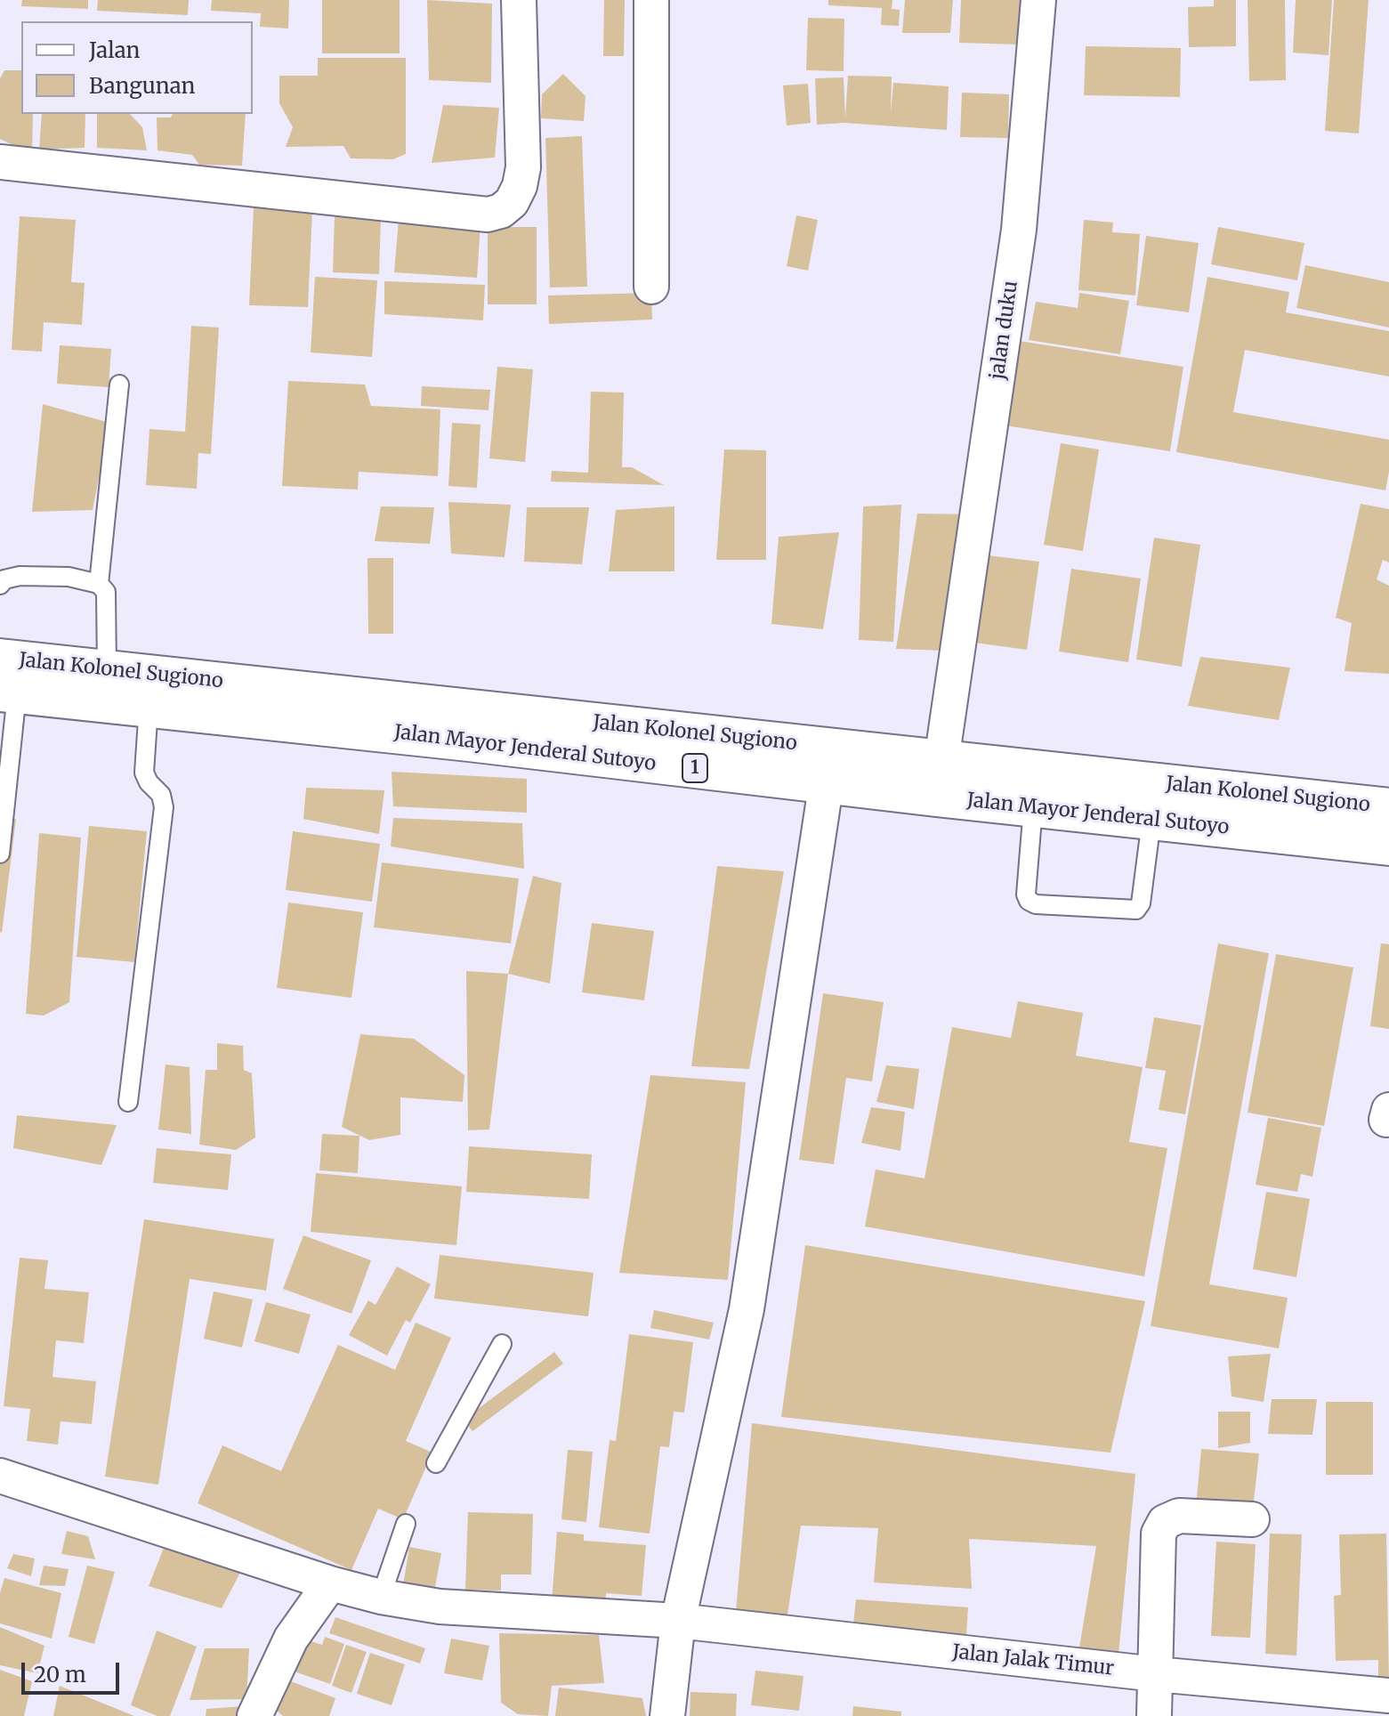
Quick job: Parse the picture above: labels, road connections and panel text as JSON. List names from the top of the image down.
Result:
{
  "streets": {
    "highway": ["Jalan Kolonel Sugiono", "Jalan Mayor Jenderal Sutoyo", "1"],
    "street": ["jalan duku", "Jalan Jalak Timur"]
  },
  "crossings": [
    ["jalan duku", "Jalan Kolonel Sugiono"],
    ["jalan duku", "Jalan Mayor Jenderal Sutoyo"],
    ["Jalan Kolonel Sugiono", "Jalan Mayor Jenderal Sutoyo"]
  ],
  "legend": ["Jalan", "Bangunan"],
  "scale_bar": "20 m"
}
